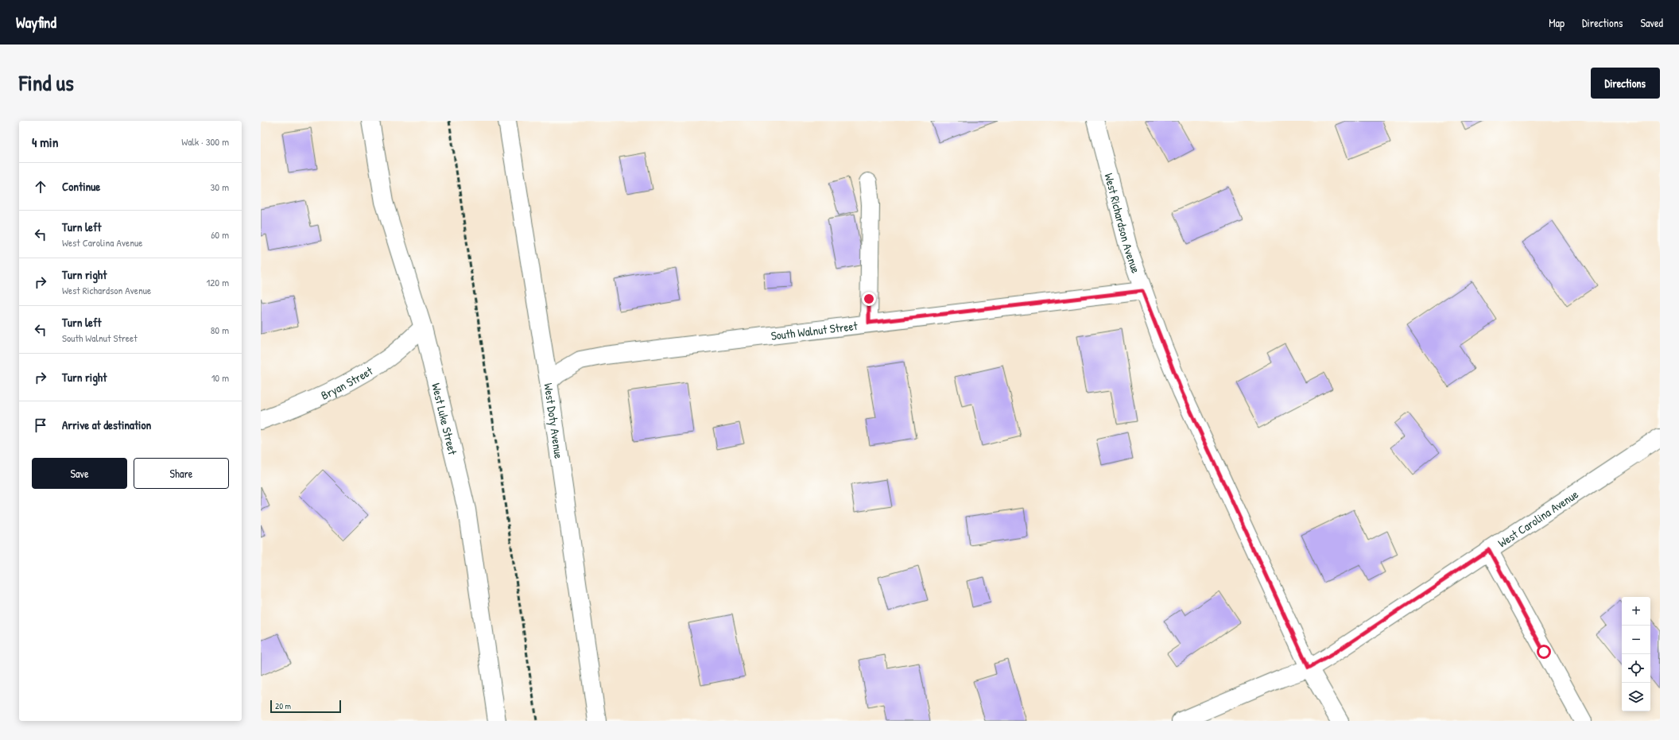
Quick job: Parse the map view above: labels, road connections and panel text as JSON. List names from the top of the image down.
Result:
{
  "streets": {
    "street": [
      "West Richardson Avenue",
      "South Walnut Street",
      "Bryan Street",
      "West Luke Street",
      "West Doty Avenue",
      "West Carolina Avenue"
    ]
  },
  "crossings": [
    ["West Richardson Avenue", "South Walnut Street"],
    ["West Richardson Avenue", "West Carolina Avenue"],
    ["South Walnut Street", "West Doty Avenue"],
    ["Bryan Street", "West Luke Street"]
  ],
  "scale_bar": "20 m",
  "page": {
    "header": "Wayfind",
    "nav": ["Map", "Directions", "Saved"],
    "title": "Find us",
    "buttons": [
      "Directions",
      ["Save", "Share"]
    ],
    "heading": ["4 min", "Walk · 300 m"],
    "list": [
      ["Continue", "30 m"],
      ["Turn left", "West Carolina Avenue", "60 m"],
      ["Turn right", "West Richardson Avenue", "120 m"],
      ["Turn left", "South Walnut Street", "80 m"],
      ["Turn right", "10 m"],
      "Arrive at destination"
    ],
    "map_buttons": ["+", "−"],
    "scale": "20 m"
  }
}
